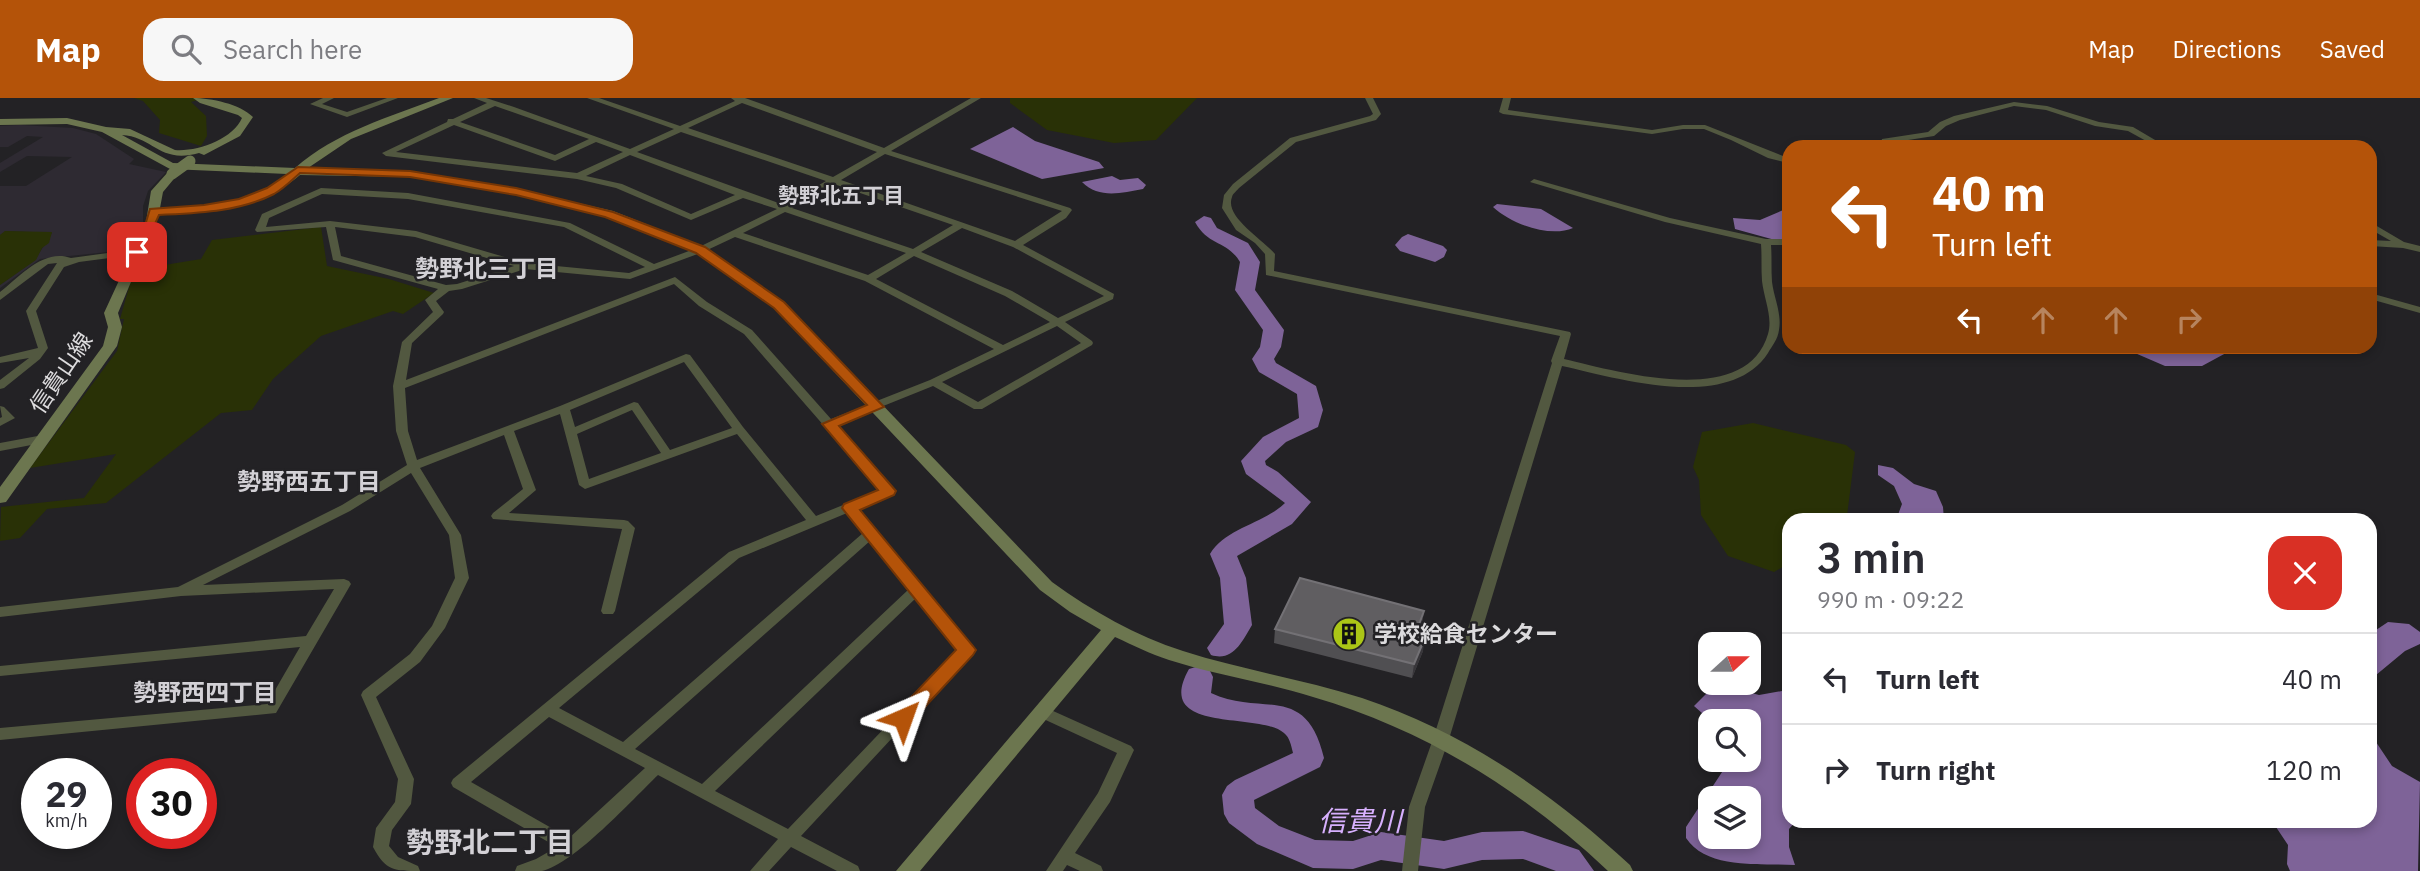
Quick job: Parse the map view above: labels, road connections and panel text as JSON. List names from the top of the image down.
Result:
{
  "streets": {
    "street": ["信貴山線"]
  },
  "districts": [
    "勢野北五丁目",
    "勢野北三丁目",
    "勢野西五丁目",
    "勢野西四丁目",
    "勢野北二丁目"
  ],
  "water": ["信貴川"],
  "places": {
    "building": ["学校給食センター"]
  },
  "north": "right",
  "page": {
    "header": "Map",
    "search": "Search here",
    "nav": ["Map", "Directions", "Saved"],
    "turn": ["40 m", "Turn left"],
    "heading": ["3 min", "990 m · 09:22"],
    "list": [
      {
        "name": "Turn left",
        "value": "40 m"
      },
      {
        "name": "Turn right",
        "value": "120 m"
      }
    ],
    "speed": "29 km/h",
    "limit": "30"
  }
}
